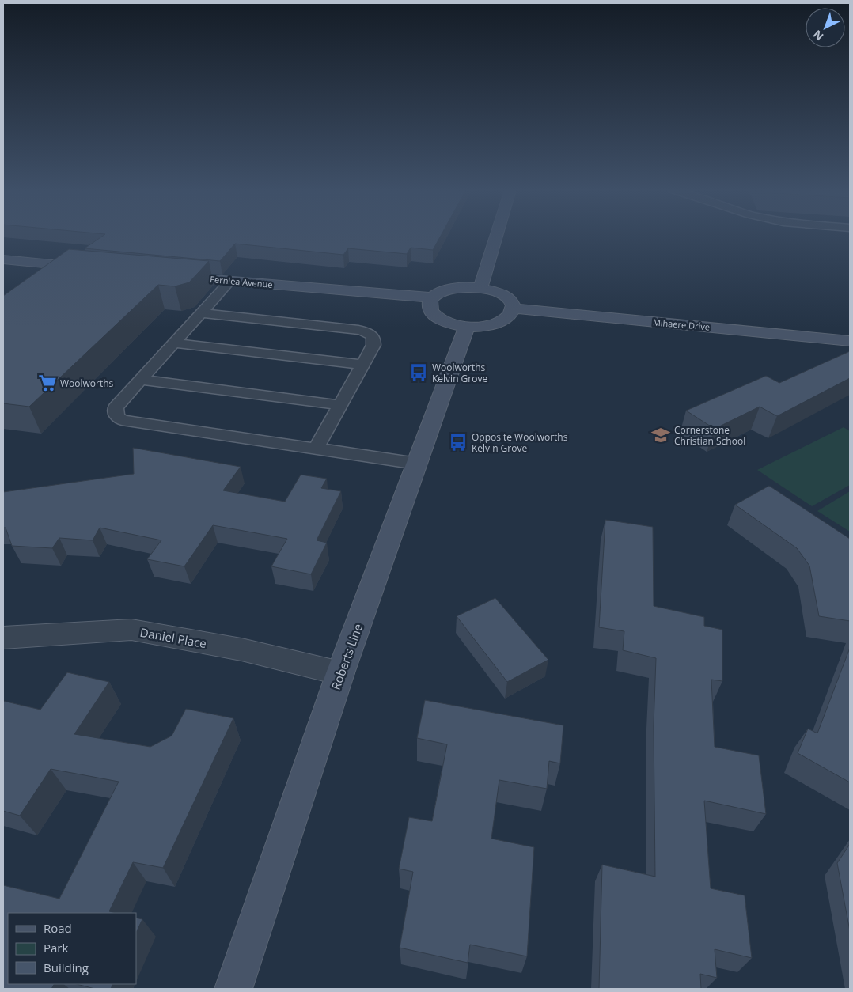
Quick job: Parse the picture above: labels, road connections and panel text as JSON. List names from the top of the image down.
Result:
{
  "streets": {
    "main road": ["Fernlea Avenue", "Mihaere Drive", "Roberts Line"],
    "street": ["Daniel Place"]
  },
  "crossings": [
    ["Daniel Place", "Roberts Line"]
  ],
  "places": {
    "bus stop": ["Woolworths Kelvin Grove", "Opposite Woolworths Kelvin Grove"],
    "supermarket": ["Woolworths"],
    "school or university": ["Cornerstone Christian School"]
  },
  "legend": ["Road", "Park", "Building"],
  "north": "bottom left"
}
